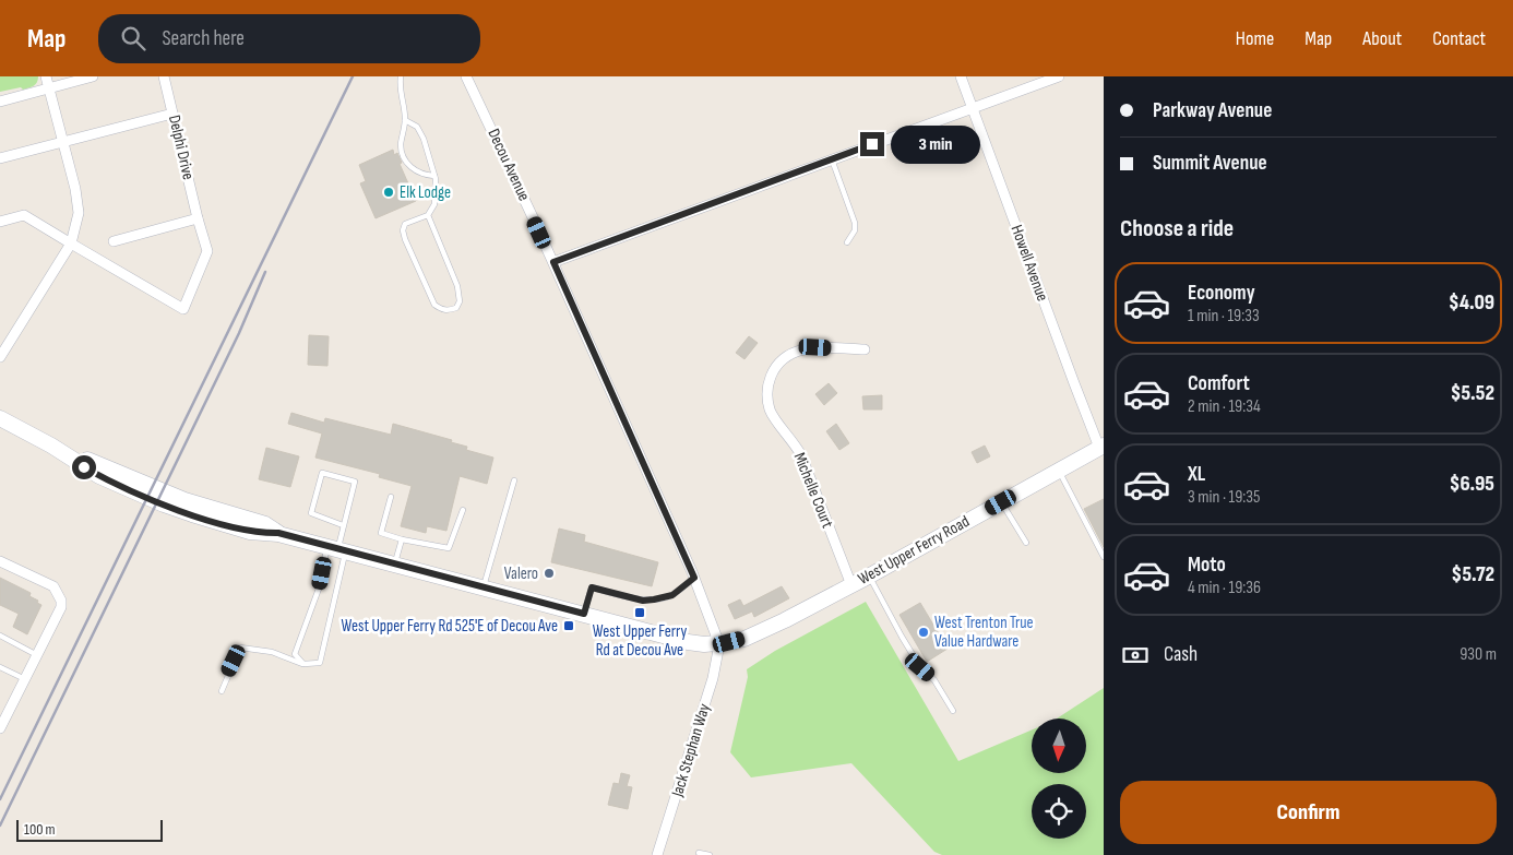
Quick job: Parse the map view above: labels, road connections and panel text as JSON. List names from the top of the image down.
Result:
{
  "streets": {
    "main road": ["West Upper Ferry Road"],
    "street": [
      "Delphi Drive",
      "Decou Avenue",
      "Howell Avenue",
      "Michelle Court",
      "Jack Stephan Way"
    ]
  },
  "crossings": [
    ["Decou Avenue", "West Upper Ferry Road"],
    ["Decou Avenue", "Jack Stephan Way"],
    ["Howell Avenue", "West Upper Ferry Road"],
    ["Michelle Court", "West Upper Ferry Road"],
    ["West Upper Ferry Road", "Jack Stephan Way"]
  ],
  "places": {
    "other": ["Elk Lodge", "Valero", "West Trenton True Value Hardware"],
    "transit": ["West Upper Ferry Rd at Decou Ave", "West Upper Ferry Rd 525'E of Decou Ave"]
  },
  "scale_bar": "100 m",
  "north": "bottom",
  "page": {
    "header": "Map",
    "search": "Search here",
    "nav": [
      "Home",
      "Map",
      "About",
      "Contact"
    ],
    "banner": ["Parkway Avenue", "Summit Avenue"],
    "bubble": "3 min",
    "heading": "Choose a ride",
    "list": [
      {
        "name": "Economy",
        "note": "1 min · 19:33",
        "value": "$4.09"
      },
      {
        "name": "Comfort",
        "note": "2 min · 19:34",
        "value": "$5.52"
      },
      {
        "name": "XL",
        "note": "3 min · 19:35",
        "value": "$6.95"
      },
      {
        "name": "Moto",
        "note": "4 min · 19:36",
        "value": "$5.72"
      }
    ],
    "pay": ["Cash", "930 m"],
    "buttons": "Confirm",
    "scale": "100 m"
  }
}
